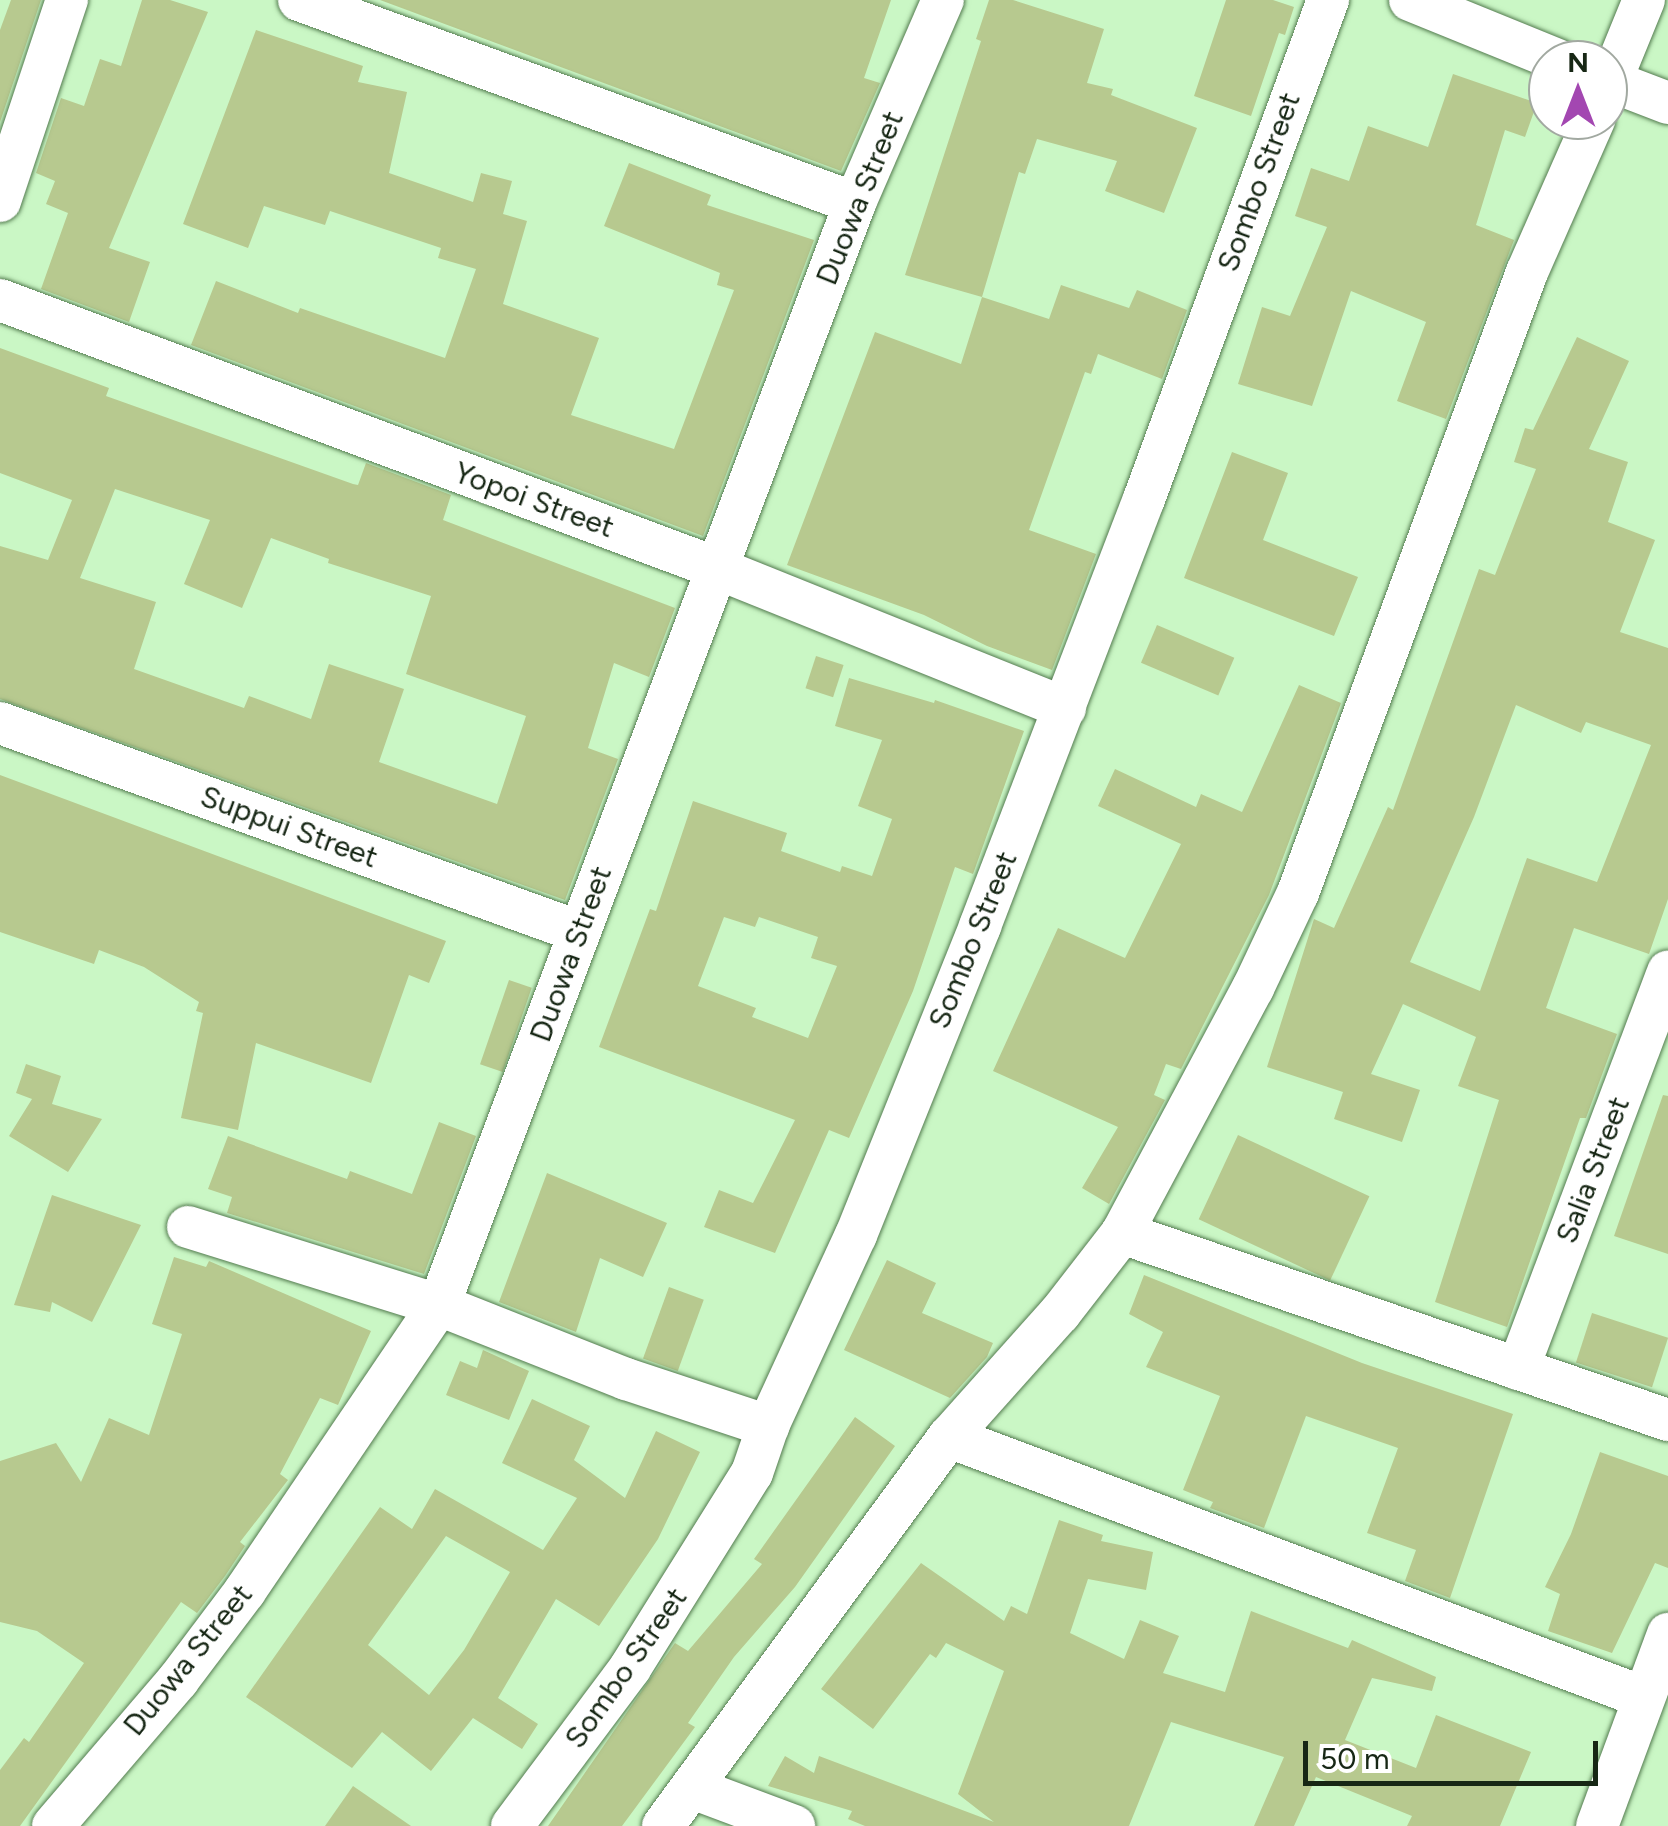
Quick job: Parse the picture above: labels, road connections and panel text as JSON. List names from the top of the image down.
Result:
{
  "streets": {
    "street": [
      "Sombo Street",
      "Duowa Street",
      "Yopoi Street",
      "Suppui Street",
      "Salia Street"
    ]
  },
  "crossings": [
    ["Sombo Street", "Yopoi Street"],
    ["Duowa Street", "Yopoi Street"],
    ["Duowa Street", "Suppui Street"]
  ],
  "scale_bar": "50 m",
  "north": "top"
}
